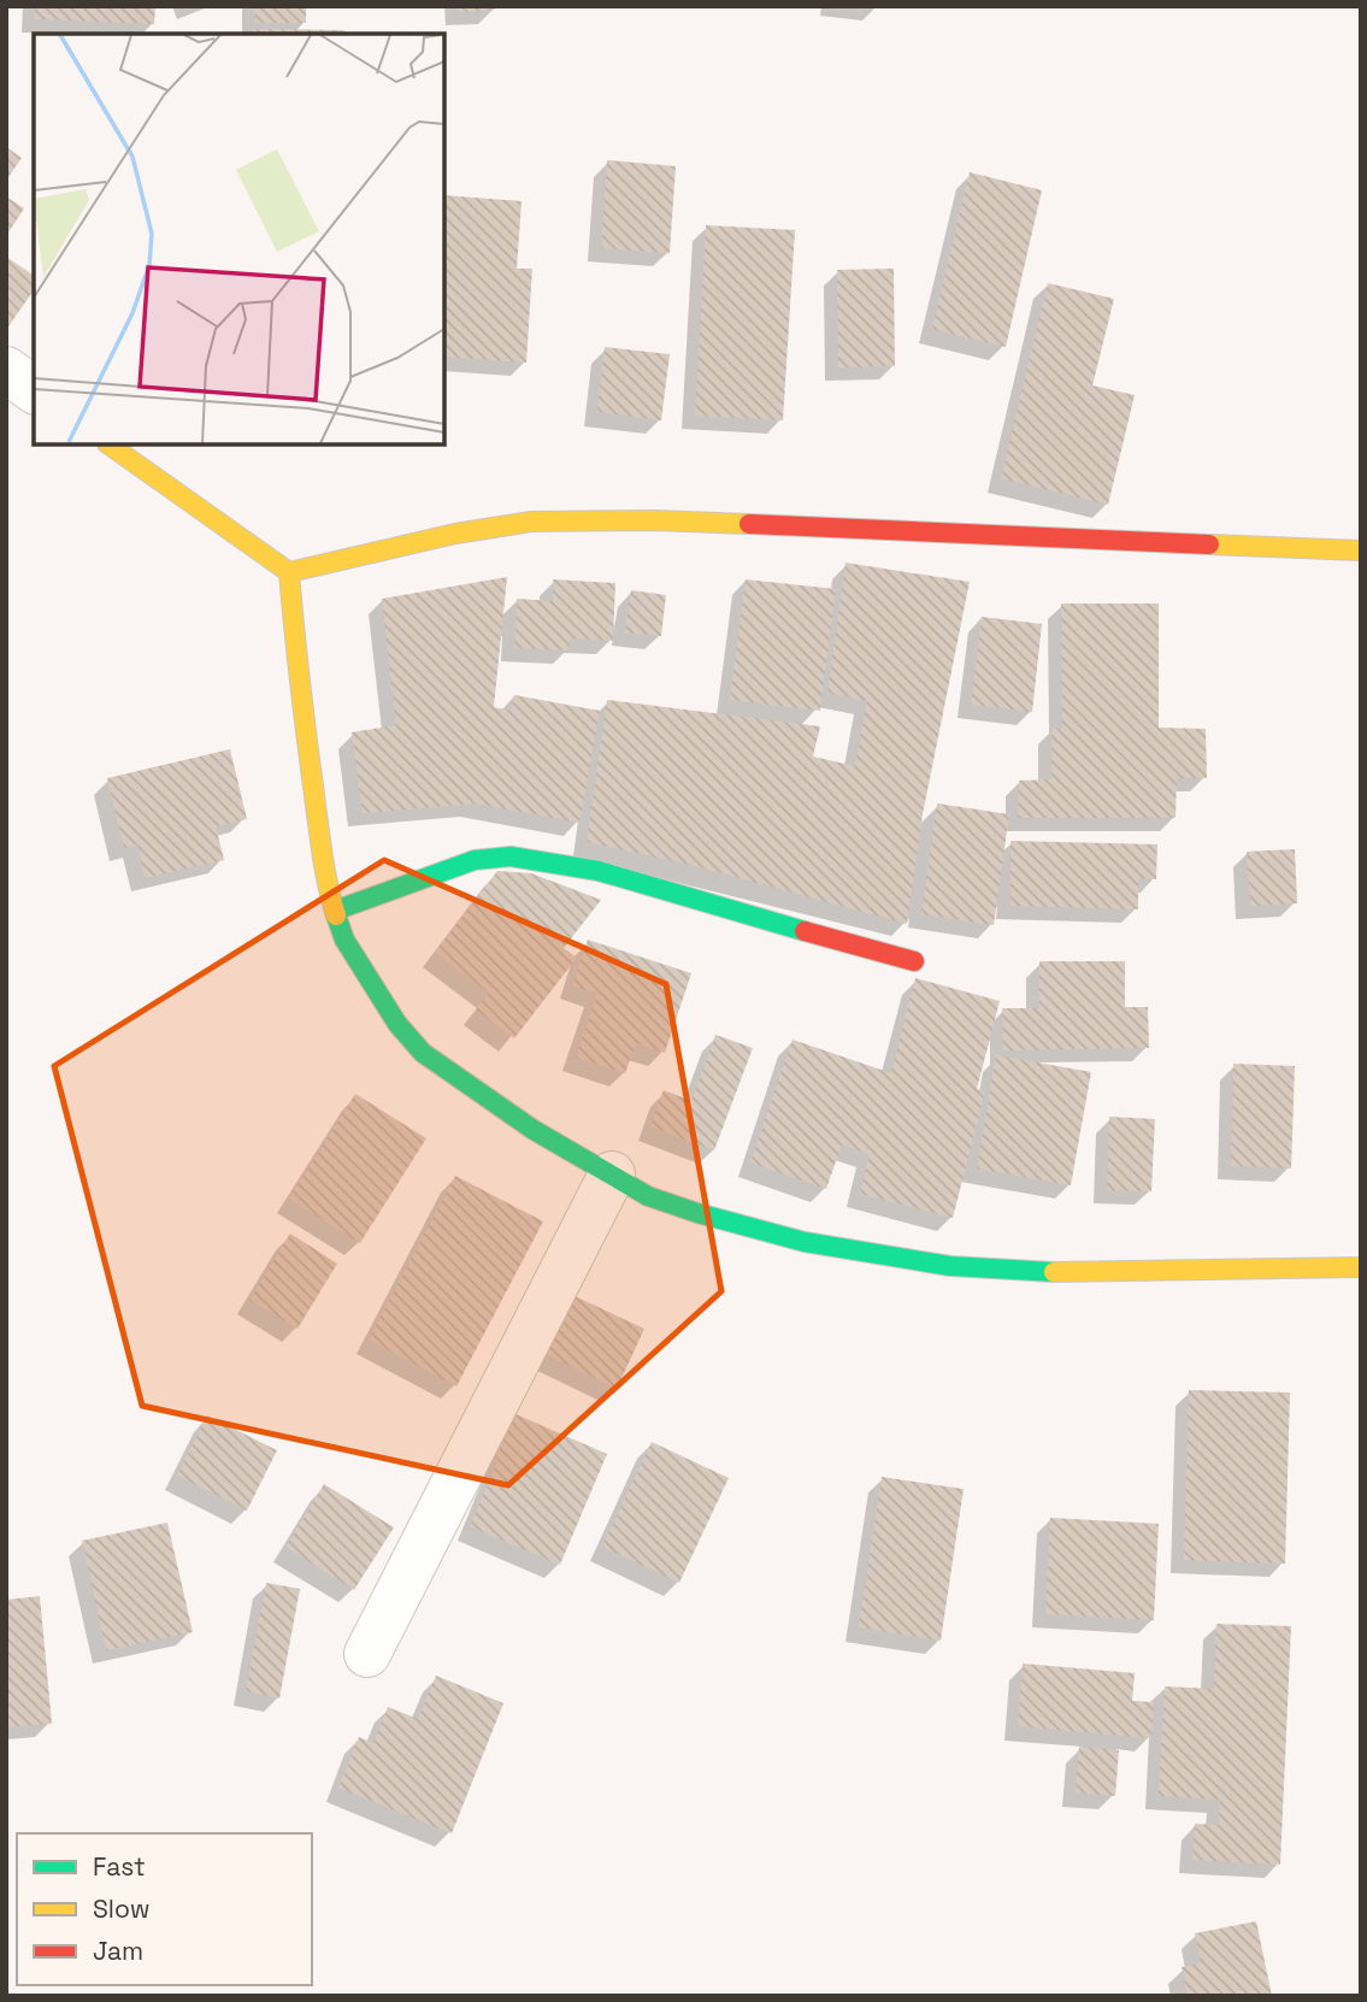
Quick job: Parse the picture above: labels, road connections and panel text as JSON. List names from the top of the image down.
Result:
{
  "legend": ["Fast", "Slow", "Jam"]
}
